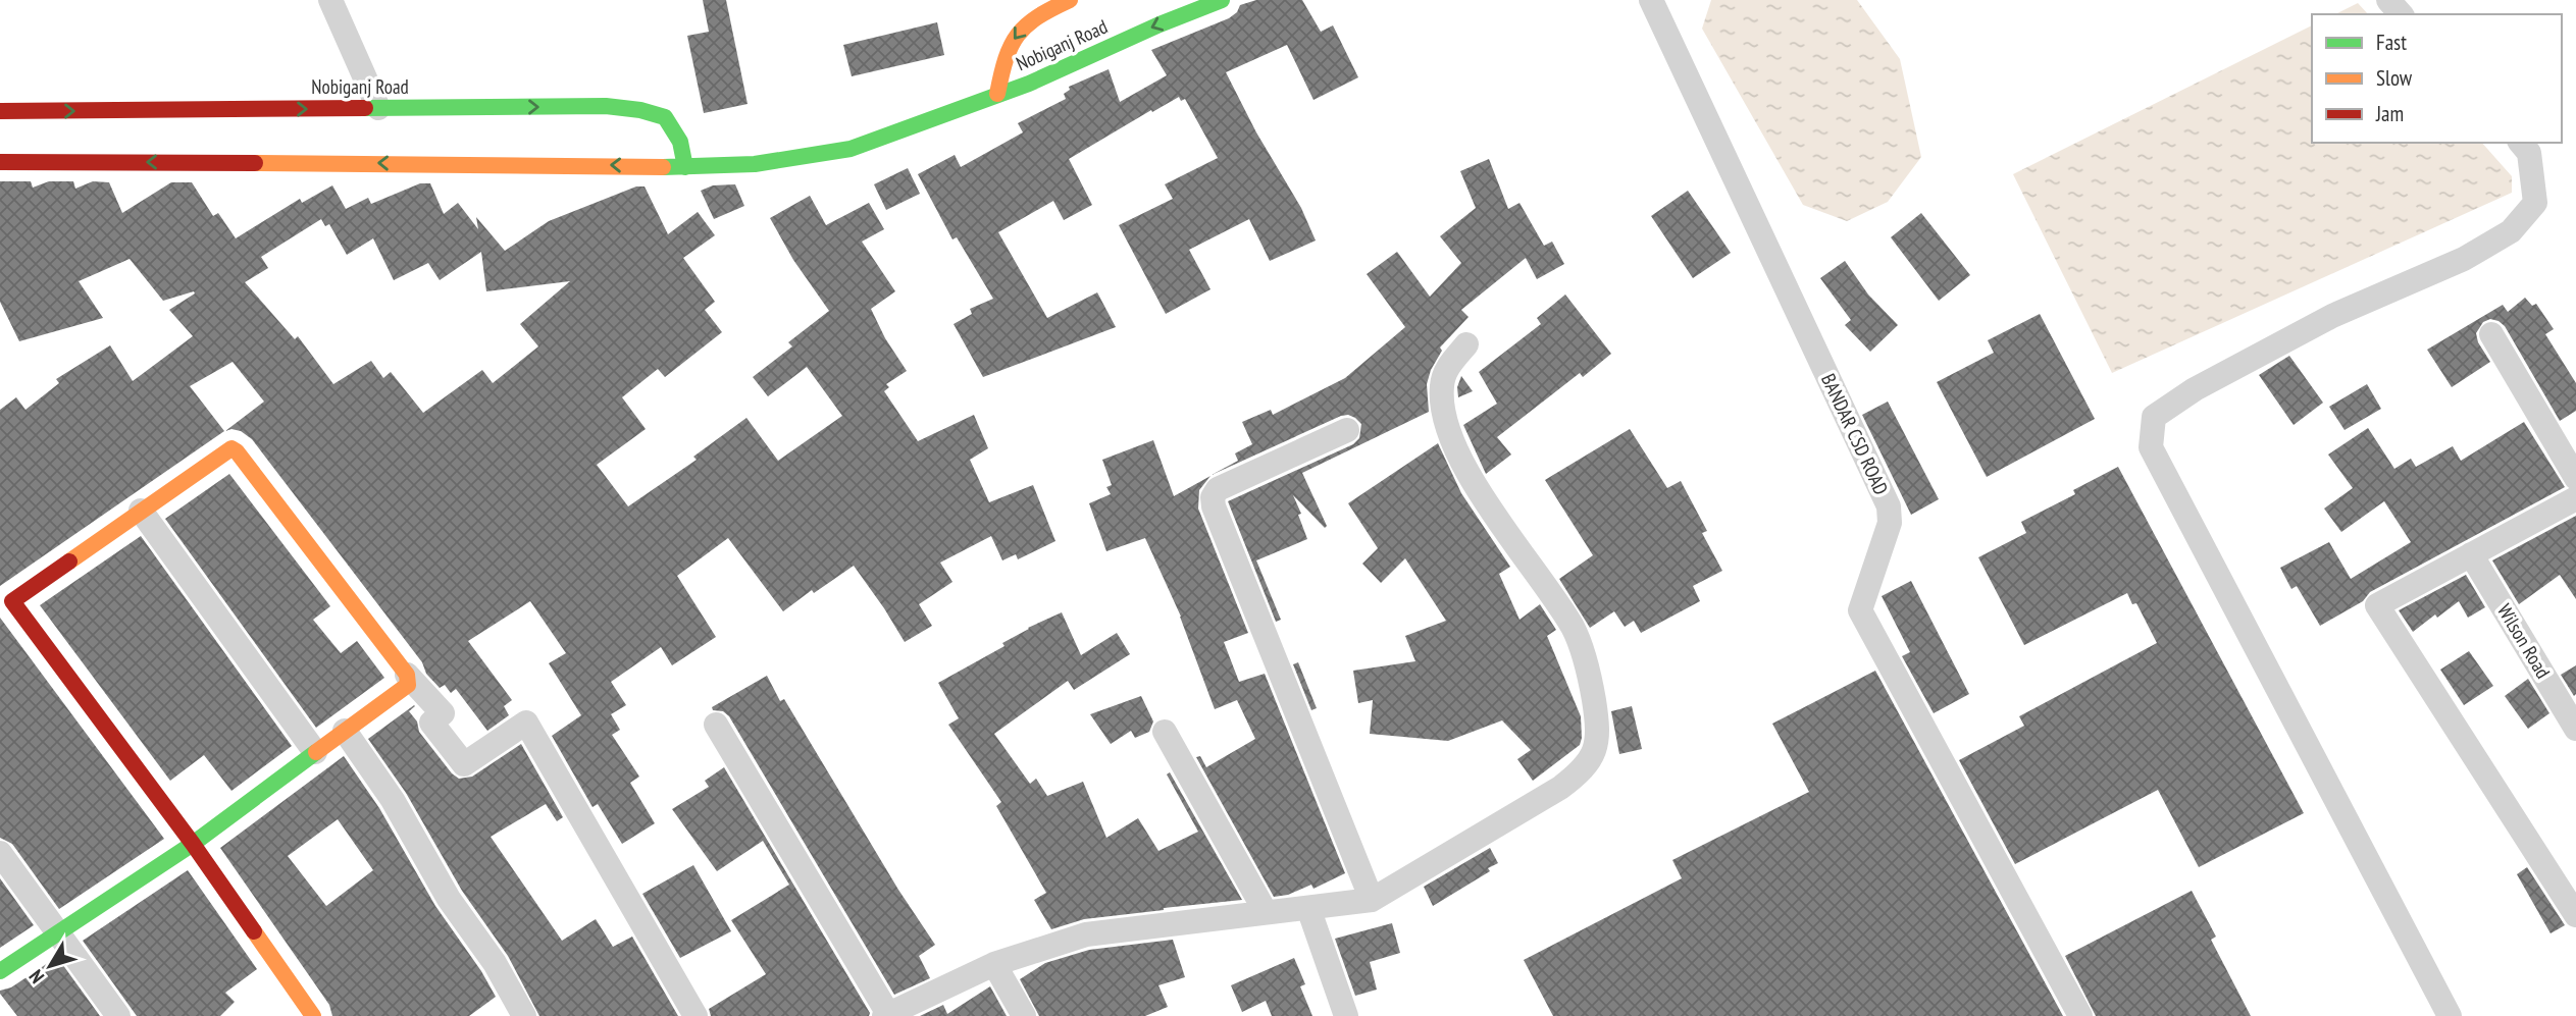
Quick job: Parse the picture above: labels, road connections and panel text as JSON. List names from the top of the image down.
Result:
{
  "streets": {
    "main road": ["Nobiganj Road"],
    "street": ["BANDAR CSD ROAD", "Wilson Road"]
  },
  "legend": ["Fast", "Slow", "Jam"],
  "north": "bottom left"
}
